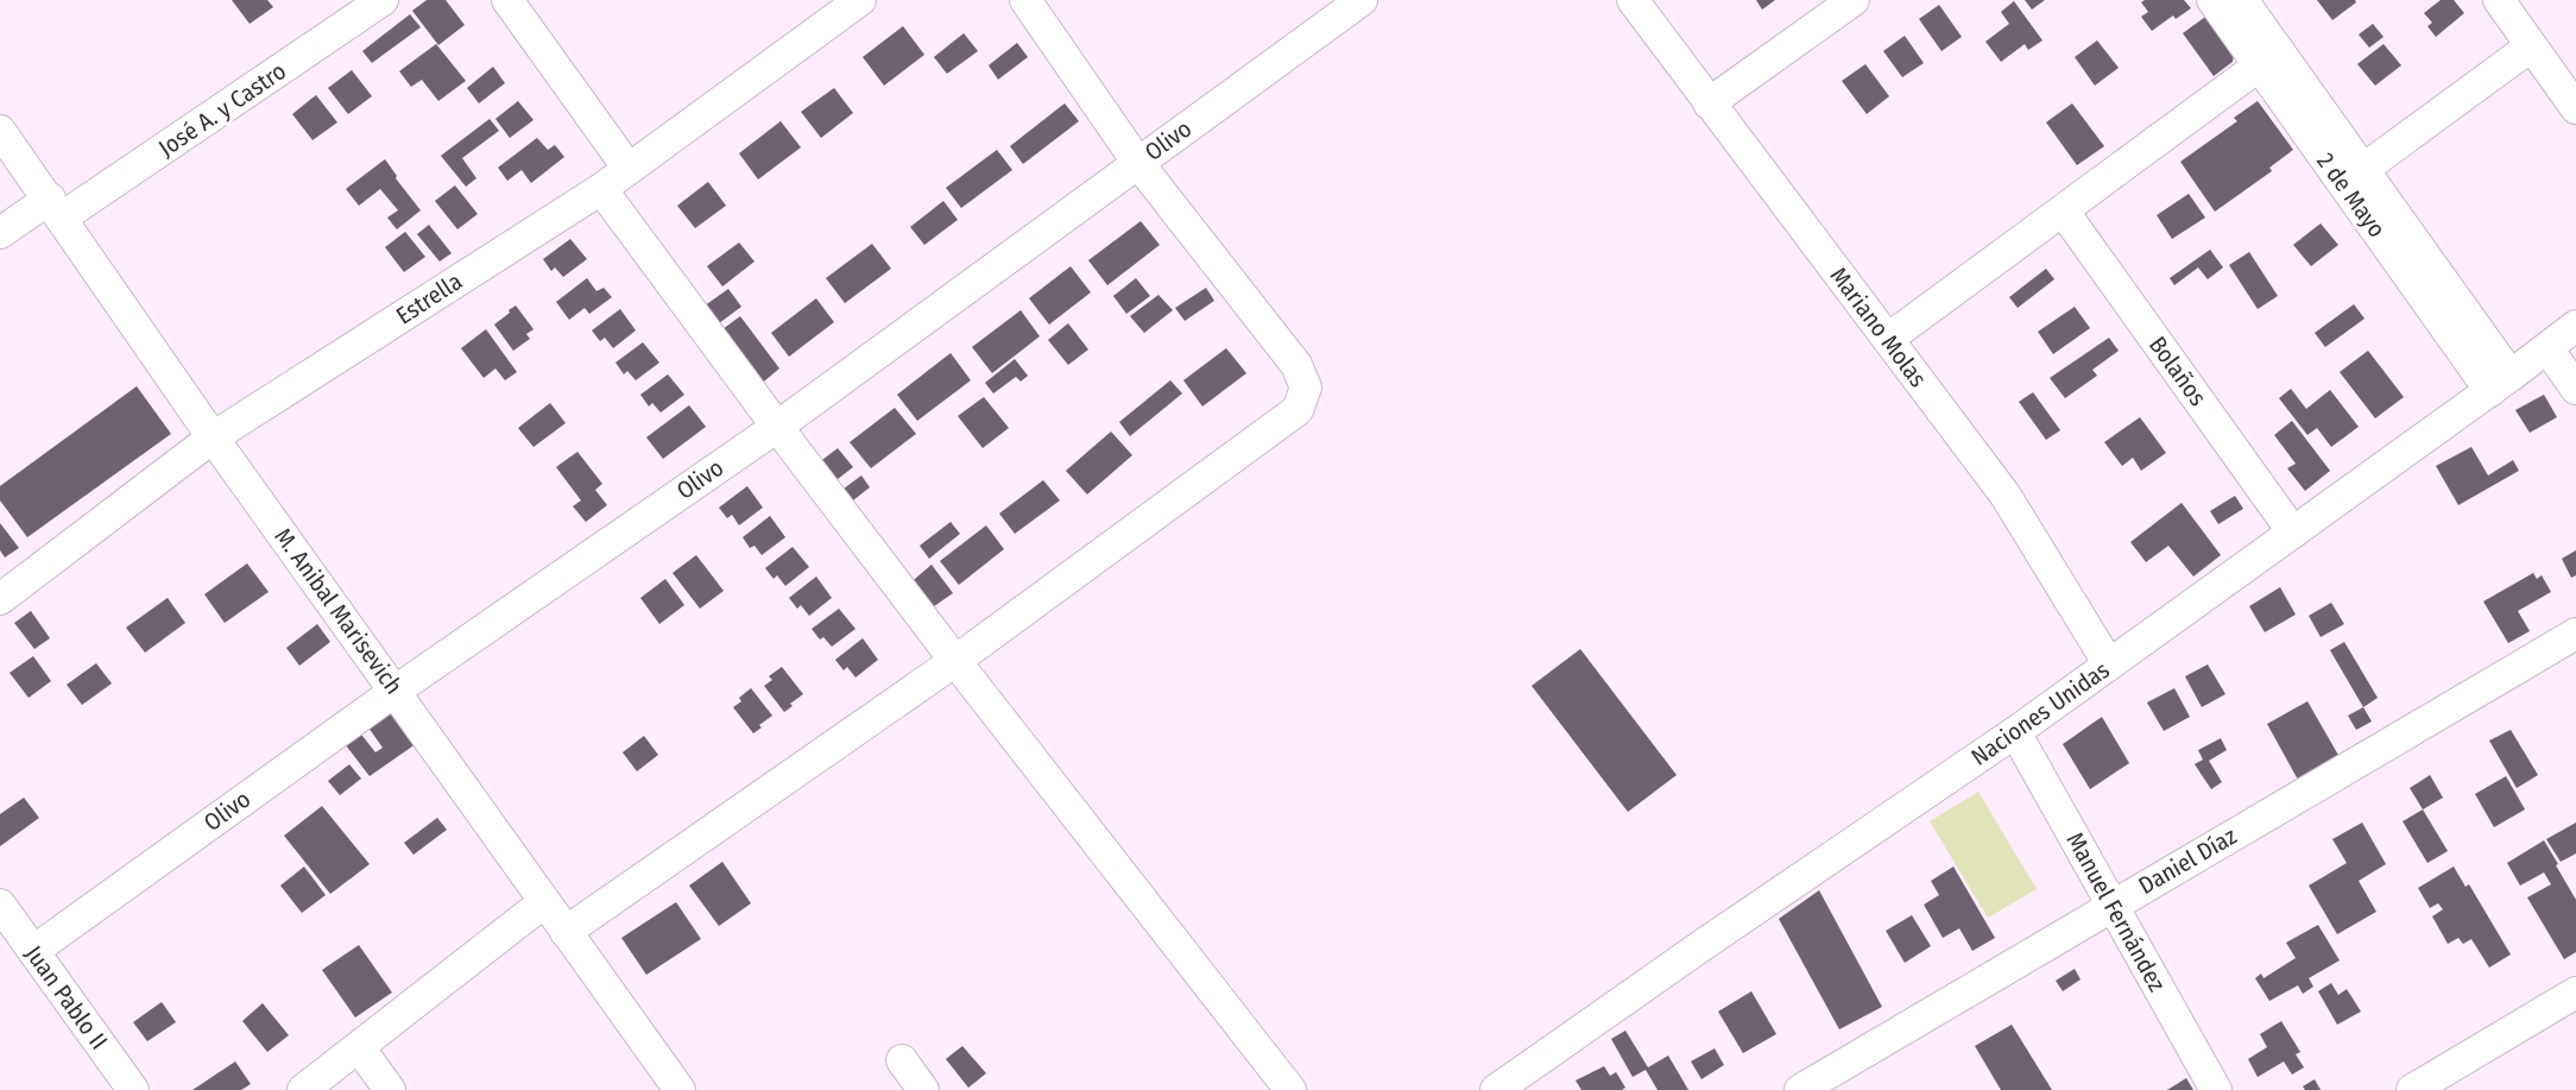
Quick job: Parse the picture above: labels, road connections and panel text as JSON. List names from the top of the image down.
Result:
{
  "streets": {
    "street": [
      "José A. y Castro",
      "Olivo",
      "2 de Mayo",
      "Estrella",
      "Mariano Molas",
      "Bolaños",
      "M. Anibal Marisevich",
      "Naciones Unidas",
      "Daniel Díaz",
      "Manuel Fernández",
      "Juan Pablo II"
    ]
  },
  "crossings": [
    ["José A. y Castro", "M. Anibal Marisevich"],
    ["Olivo", "M. Anibal Marisevich"],
    ["Olivo", "Juan Pablo II"],
    ["2 de Mayo", "Naciones Unidas"],
    ["Estrella", "M. Anibal Marisevich"],
    ["Mariano Molas", "Naciones Unidas"],
    ["Bolaños", "Naciones Unidas"],
    ["Naciones Unidas", "Manuel Fernández"],
    ["Daniel Díaz", "Manuel Fernández"]
  ]
}
